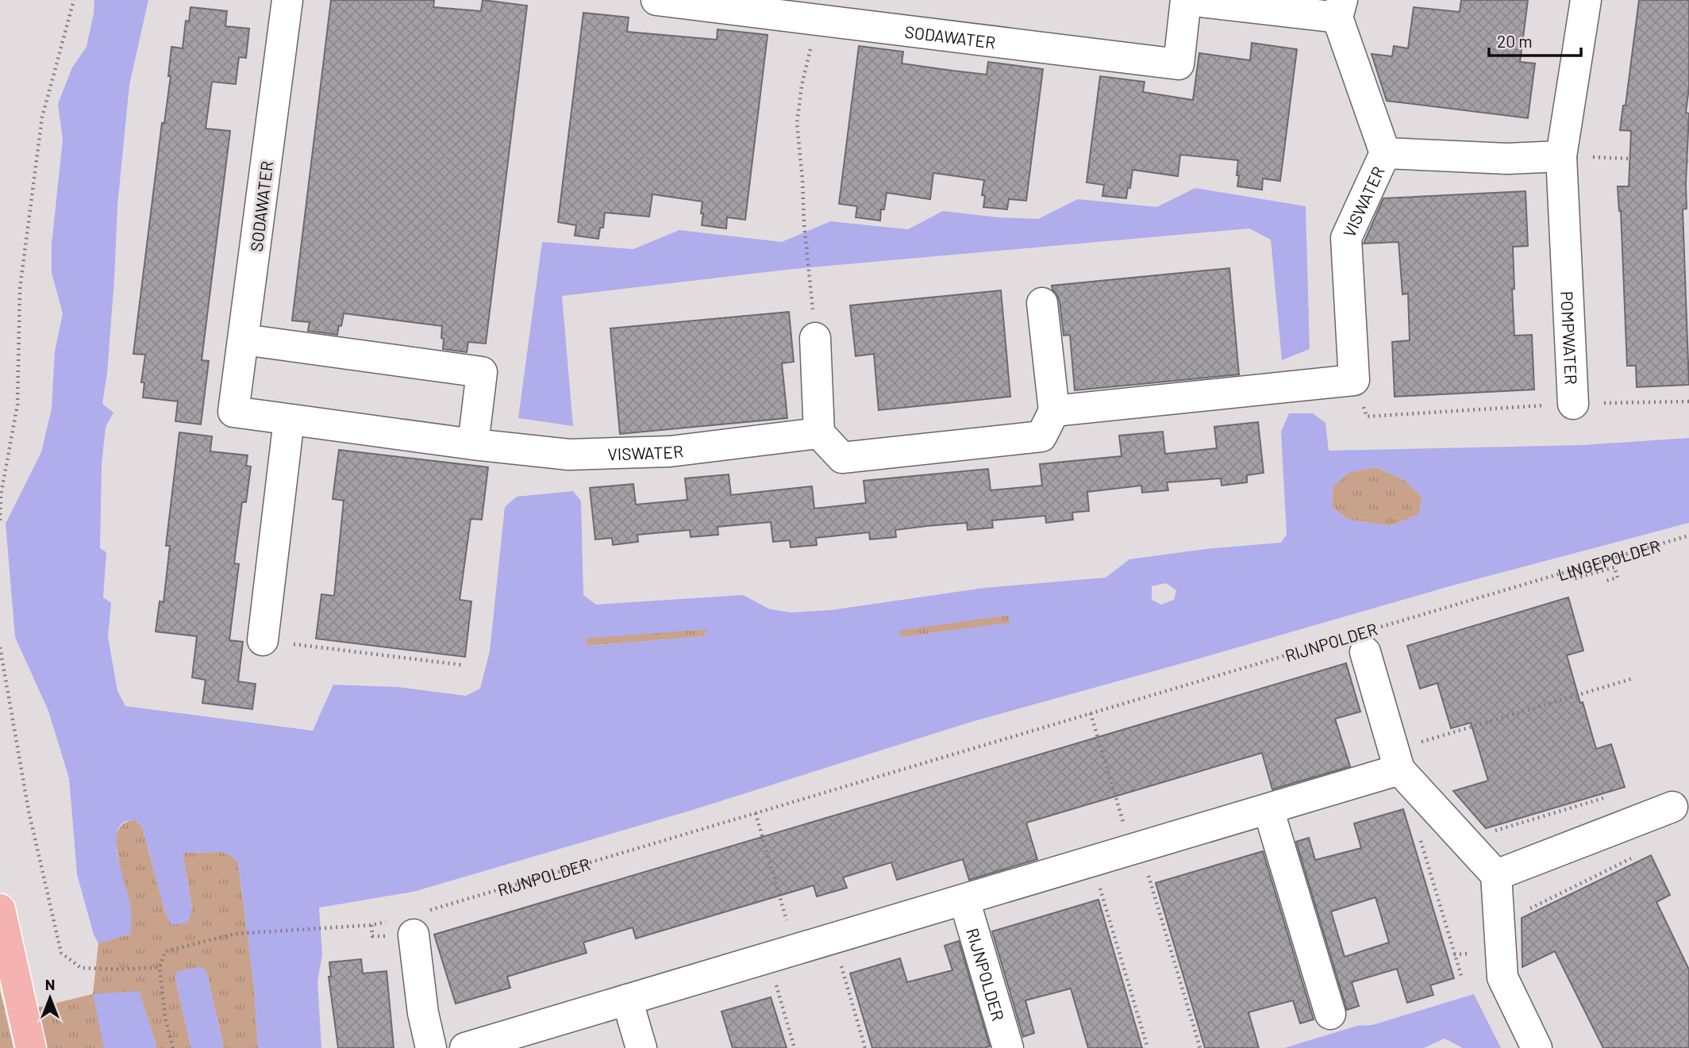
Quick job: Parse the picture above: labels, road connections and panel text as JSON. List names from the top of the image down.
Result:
{
  "streets": {
    "street": [
      "SODAWATER",
      "VISWATER",
      "POMPWATER",
      "RIJNPOLDER"
    ],
    "path": ["LINGEPOLDER"]
  },
  "crossings": [
    ["SODAWATER", "VISWATER"],
    ["LINGEPOLDER", "RIJNPOLDER"]
  ],
  "scale_bar": "20 m",
  "north": "top"
}
